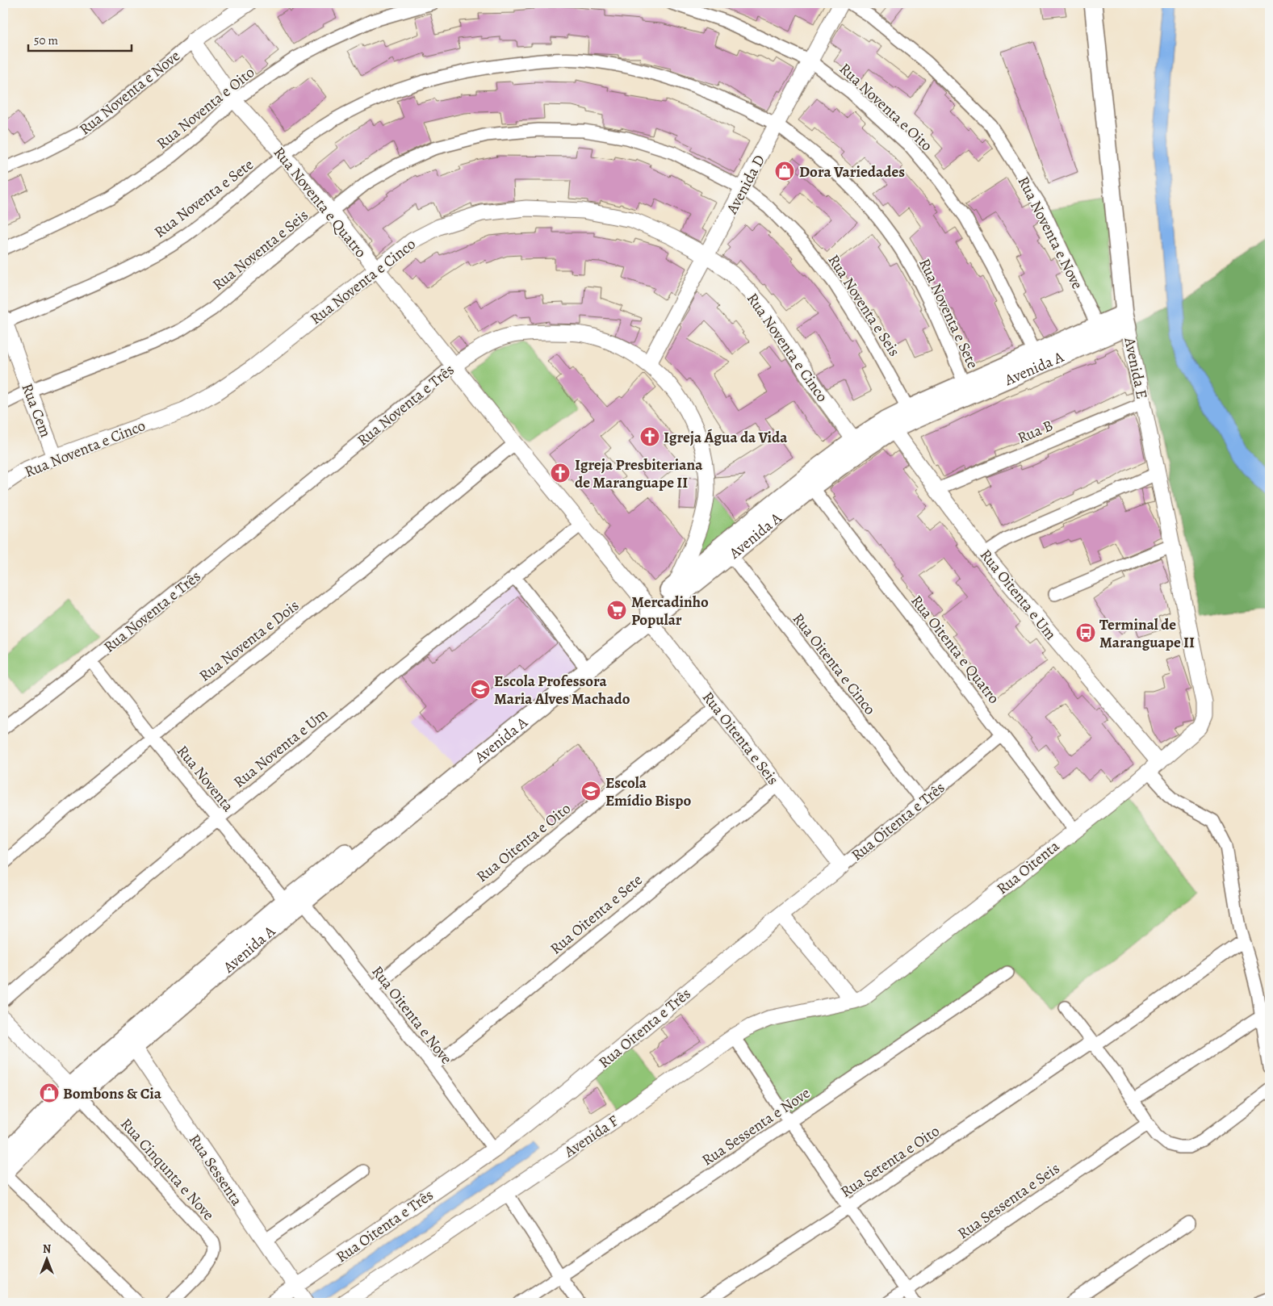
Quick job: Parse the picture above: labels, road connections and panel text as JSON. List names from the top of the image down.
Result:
{
  "streets": {
    "main road": ["Avenida A", "Avenida E"],
    "street": [
      "Rua Noventa e Nove",
      "Rua Noventa e Oito",
      "Avenida D",
      "Rua Noventa e Sete",
      "Rua Noventa e Quatro",
      "Rua Noventa e Seis",
      "Rua Noventa e Cinco",
      "Rua Noventa e Três",
      "Rua Cem",
      "Rua B",
      "Rua Oitenta e Um",
      "Rua Noventa e Dois",
      "Rua Oitenta e Quatro",
      "Rua Oitenta e Cinco",
      "Rua Oitenta e Seis",
      "Rua Noventa e Um",
      "Rua Noventa",
      "Rua Oitenta e Três",
      "Rua Oitenta e Oito",
      "Rua Oitenta",
      "Rua Oitenta e Sete",
      "Rua Oitenta e Nove",
      "Rua Sessenta e Nove",
      "Avenida F",
      "Rua Setenta e Oito",
      "Rua Cinqunta e Nove",
      "Rua Sessenta",
      "Rua Sessenta e Seis"
    ]
  },
  "crossings": [
    ["Rua Noventa e Nove", "Rua Noventa e Quatro"],
    ["Rua Noventa e Nove", "Avenida A"],
    ["Rua Noventa e Oito", "Avenida D"],
    ["Rua Noventa e Oito", "Rua Noventa e Quatro"],
    ["Rua Noventa e Oito", "Avenida A"],
    ["Avenida D", "Rua Noventa e Sete"],
    ["Avenida D", "Rua Noventa e Seis"],
    ["Avenida D", "Rua Noventa e Cinco"],
    ["Avenida D", "Rua Noventa e Três"],
    ["Rua Noventa e Sete", "Rua Noventa e Quatro"],
    ["Rua Noventa e Sete", "Avenida A"],
    ["Rua Noventa e Sete", "Rua Cem"],
    ["Rua Noventa e Quatro", "Rua Noventa e Seis"],
    ["Rua Noventa e Quatro", "Rua Noventa e Cinco"],
    ["Rua Noventa e Quatro", "Avenida A"],
    ["Rua Noventa e Quatro", "Rua Noventa e Três"],
    ["Rua Noventa e Quatro", "Rua Noventa e Dois"],
    ["Rua Noventa e Quatro", "Rua Oitenta e Seis"],
    ["Rua Noventa e Quatro", "Rua Noventa e Um"],
    ["Rua Noventa e Seis", "Avenida A"],
    ["Rua Noventa e Seis", "Rua Cem"],
    ["Rua Noventa e Cinco", "Avenida A"],
    ["Rua Noventa e Cinco", "Rua Cem"],
    ["Avenida A", "Avenida E"],
    ["Avenida A", "Rua Noventa e Três"],
    ["Avenida A", "Rua Oitenta e Um"],
    ["Avenida A", "Rua Oitenta e Quatro"],
    ["Avenida A", "Rua Oitenta e Cinco"],
    ["Avenida A", "Rua Oitenta e Seis"],
    ["Avenida A", "Rua Noventa"],
    ["Avenida A", "Rua Oitenta e Nove"],
    ["Avenida A", "Rua Cinqunta e Nove"],
    ["Avenida A", "Rua Sessenta"],
    ["Avenida E", "Rua B"],
    ["Avenida E", "Rua Oitenta"],
    ["Rua Noventa e Três", "Rua Noventa"],
    ["Rua B", "Rua Oitenta e Um"],
    ["Rua Oitenta e Um", "Rua Oitenta"],
    ["Rua Noventa e Dois", "Rua Noventa"],
    ["Rua Oitenta e Quatro", "Rua Oitenta e Três"],
    ["Rua Oitenta e Quatro", "Rua Oitenta"],
    ["Rua Oitenta e Cinco", "Rua Oitenta e Três"],
    ["Rua Oitenta e Seis", "Rua Oitenta e Três"],
    ["Rua Oitenta e Seis", "Rua Oitenta e Oito"],
    ["Rua Oitenta e Seis", "Rua Oitenta e Sete"],
    ["Rua Noventa e Um", "Rua Noventa"],
    ["Rua Oitenta e Três", "Rua Oitenta e Nove"],
    ["Rua Oitenta e Três", "Rua Sessenta"],
    ["Rua Oitenta e Oito", "Rua Oitenta e Nove"],
    ["Rua Oitenta", "Avenida F"],
    ["Rua Oitenta e Sete", "Rua Oitenta e Nove"]
  ],
  "places": {
    "shop": ["Dora Variedades", "Bombons & Cia"],
    "church": ["Igreja Água da Vida", "Igreja Presbiteriana de Maranguape II"],
    "supermarket": ["Mercadinho Popular"],
    "bus stop": ["Terminal de Maranguape II"],
    "school or university": ["Escola Professora Maria Alves Machado", "Escola Emídio Bispo"]
  },
  "scale_bar": "50 m",
  "north": "top"
}
